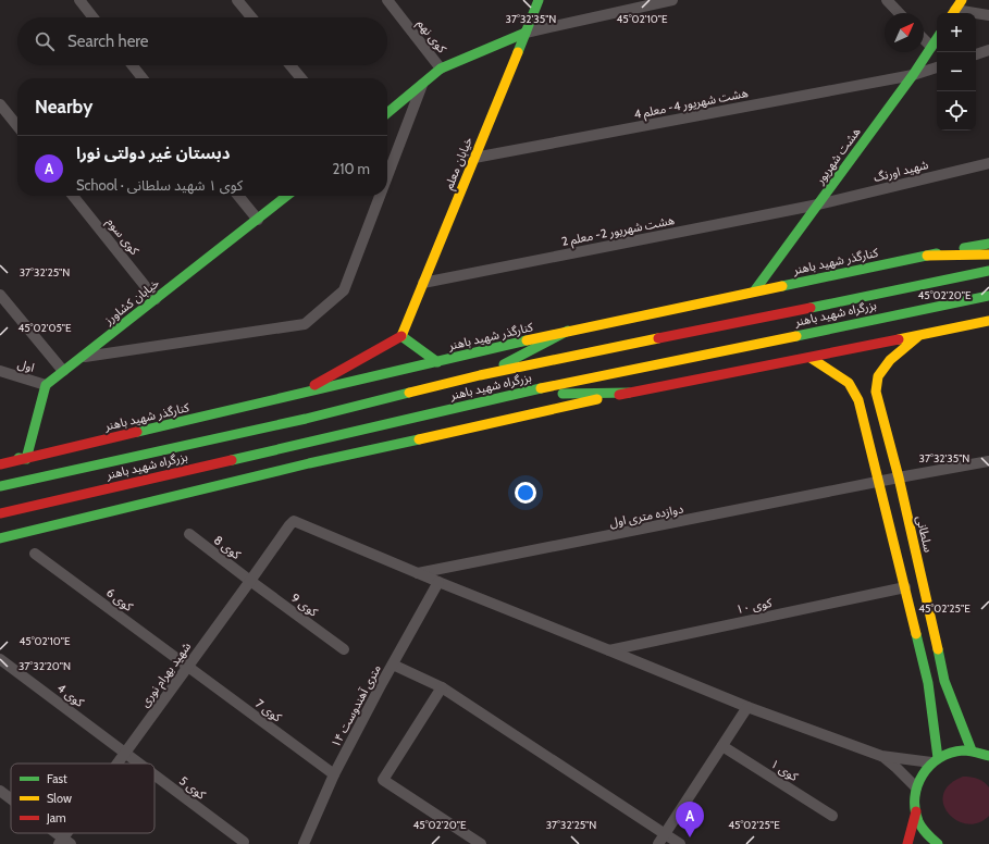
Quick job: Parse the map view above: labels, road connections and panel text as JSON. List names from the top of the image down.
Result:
{
  "streets": {
    "main road": [
      "هشت شهریور",
      "خیابان معلم",
      "کنارگذر شهید باهنر",
      "خیابان کشاورز",
      "بزرگراه شهید باهنر",
      "سلطانی"
    ],
    "street": [
      "کوی نهم",
      "هشت شهریور 4- معلم 4",
      "شهید اورنگ",
      "هشت شهریور 2- معلم 2",
      "کوی سوم",
      "اول",
      "دوازده متری اول",
      "کوی 8",
      "کوی 6",
      "کوی 9",
      "کوی ۱۰",
      "شهید بهرام نوری",
      "کوی 4",
      "۱۴ متری آهندوست",
      "کوی 7",
      "کوی ۱",
      "کوی 5"
    ]
  },
  "crossings": [
    ["هشت شهریور 4- معلم 4", "هشت شهریور"],
    ["هشت شهریور 4- معلم 4", "خیابان معلم"],
    ["هشت شهریور", "شهید اورنگ"],
    ["هشت شهریور", "هشت شهریور 2- معلم 2"],
    ["هشت شهریور", "کنارگذر شهید باهنر"],
    ["خیابان معلم", "هشت شهریور 2- معلم 2"],
    ["شهید اورنگ", "هشت شهریور 2- معلم 2"],
    ["کوی سوم", "خیابان کشاورز"],
    ["خیابان کشاورز", "اول"],
    ["دوازده متری اول", "سلطانی"],
    ["دوازده متری اول", "شهید بهرام نوری"],
    ["کوی 8", "کوی 9"],
    ["کوی 8", "شهید بهرام نوری"],
    ["کوی 6", "شهید بهرام نوری"],
    ["کوی 6", "کوی 7"],
    ["کوی 9", "شهید بهرام نوری"],
    ["شهید بهرام نوری", "کوی 4"],
    ["شهید بهرام نوری", "کوی 7"],
    ["شهید بهرام نوری", "کوی 5"],
    ["کوی 4", "کوی 5"],
    ["۱۴ متری آهندوست", "کوی 7"]
  ],
  "legend": ["Fast", "Slow", "Jam"],
  "north": "top right",
  "page": {
    "map_buttons": ["+", "−"],
    "search": "Search here",
    "heading": "Nearby",
    "list": [
      {
        "mark": "A",
        "name": "دبستان غیر دولتی نورا",
        "note": "School · کوی ۱ شهید سلطانی",
        "value": "210 m"
      }
    ],
    "pins": "A"
  },
  "coordinates": [
    "37°32'35\"N",
    "45°02'10\"E",
    "37°32'25\"N",
    "45°02'20\"E",
    "45°02'05\"E",
    "45°02'25\"E",
    "37°32'20\"N"
  ]
}
